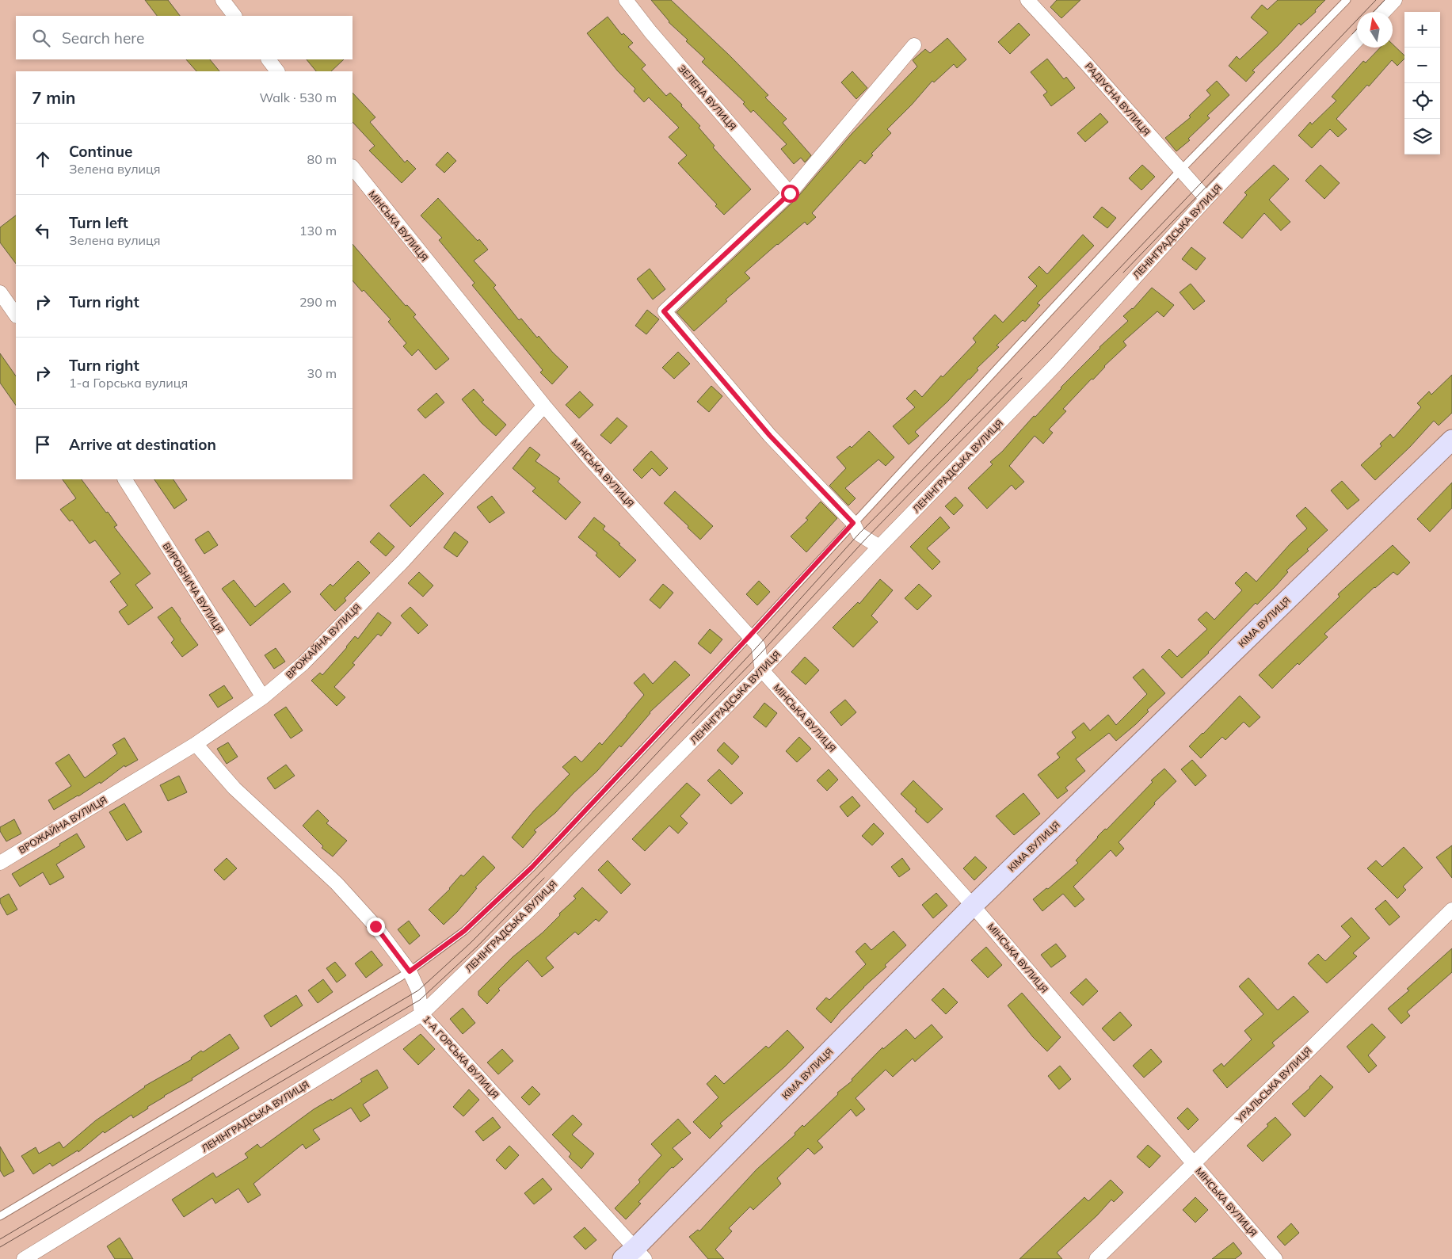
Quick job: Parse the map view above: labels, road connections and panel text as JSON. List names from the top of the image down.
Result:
{
  "streets": {
    "street": [
      "ЗЕЛЕНА ВУЛИЦЯ",
      "РАДІУСНА ВУЛИЦЯ",
      "МІНСЬКА ВУЛИЦЯ",
      "ЛЕНІНГРАДСЬКА ВУЛИЦЯ",
      "ВИРОБНИЧА ВУЛИЦЯ",
      "КІМА ВУЛИЦЯ",
      "ВРОЖАЙНА ВУЛИЦЯ",
      "1-А ГОРСЬКА ВУЛИЦЯ",
      "УРАЛЬСЬКА ВУЛИЦЯ"
    ]
  },
  "crossings": [
    ["РАДІУСНА ВУЛИЦЯ", "ЛЕНІНГРАДСЬКА ВУЛИЦЯ"],
    ["МІНСЬКА ВУЛИЦЯ", "ЛЕНІНГРАДСЬКА ВУЛИЦЯ"],
    ["МІНСЬКА ВУЛИЦЯ", "КІМА ВУЛИЦЯ"],
    ["МІНСЬКА ВУЛИЦЯ", "ВРОЖАЙНА ВУЛИЦЯ"],
    ["МІНСЬКА ВУЛИЦЯ", "УРАЛЬСЬКА ВУЛИЦЯ"],
    ["ЛЕНІНГРАДСЬКА ВУЛИЦЯ", "1-А ГОРСЬКА ВУЛИЦЯ"],
    ["ВИРОБНИЧА ВУЛИЦЯ", "ВРОЖАЙНА ВУЛИЦЯ"],
    ["КІМА ВУЛИЦЯ", "1-А ГОРСЬКА ВУЛИЦЯ"],
    ["ВРОЖАЙНА ВУЛИЦЯ", "1-А ГОРСЬКА ВУЛИЦЯ"]
  ],
  "north": "top",
  "page": {
    "map_buttons": ["+", "−"],
    "search": "Search here",
    "heading": ["7 min", "Walk · 530 m"],
    "list": [
      ["Continue", "Зелена вулиця", "80 m"],
      ["Turn left", "Зелена вулиця", "130 m"],
      ["Turn right", "290 m"],
      ["Turn right", "1-а Горська вулиця", "30 m"],
      "Arrive at destination"
    ]
  }
}
